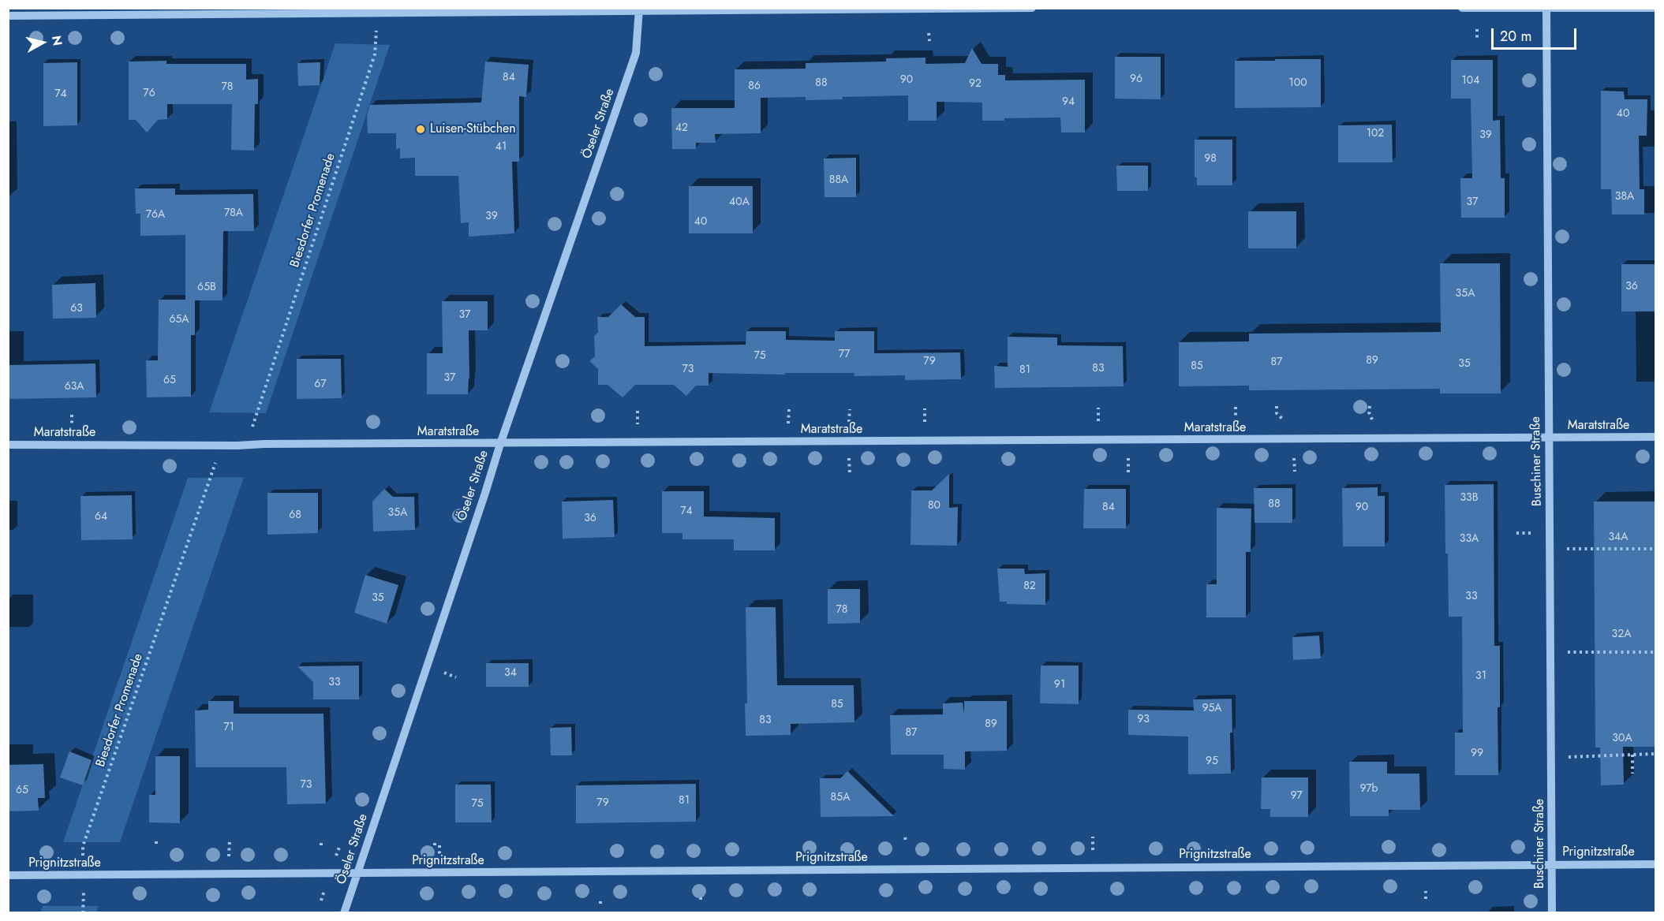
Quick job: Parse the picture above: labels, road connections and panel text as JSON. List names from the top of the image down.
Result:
{
  "streets": {
    "street": [
      "Öseler Straße",
      "Maratstraße",
      "Buschiner Straße",
      "Prignitzstraße"
    ],
    "path": ["Biesdorfer Promenade"]
  },
  "crossings": [
    ["Öseler Straße", "Maratstraße"],
    ["Öseler Straße", "Prignitzstraße"],
    ["Biesdorfer Promenade", "Prignitzstraße"],
    ["Maratstraße", "Buschiner Straße"],
    ["Buschiner Straße", "Prignitzstraße"]
  ],
  "places": ["Luisen-Stübchen"],
  "house_numbers": [
    "84",
    "96",
    "90",
    "104",
    "88",
    "100",
    "92",
    "86",
    "78",
    "76",
    "74",
    "94",
    "40",
    "42",
    "102",
    "39",
    "41",
    "98",
    "88A",
    "38A",
    "40A",
    "37",
    "78A",
    "76A",
    "39",
    "40",
    "36",
    "65B",
    "35A",
    "63",
    "37",
    "65A",
    "77",
    "75",
    "89",
    "79",
    "87",
    "35",
    "85",
    "83",
    "73",
    "81",
    "37",
    "65",
    "67",
    "63A",
    "33B",
    "88",
    "80",
    "84",
    "90",
    "74",
    "35A",
    "68",
    "64",
    "36",
    "34A",
    "33A",
    "82",
    "33",
    "35",
    "78",
    "32A",
    "34",
    "31",
    "33",
    "91",
    "85",
    "95A",
    "93",
    "83",
    "89",
    "71",
    "87",
    "30A",
    "99",
    "95",
    "73",
    "97b",
    "65",
    "97",
    "85A",
    "81",
    "79",
    "75"
  ],
  "scale_bar": "20 m",
  "north": "right"
}
